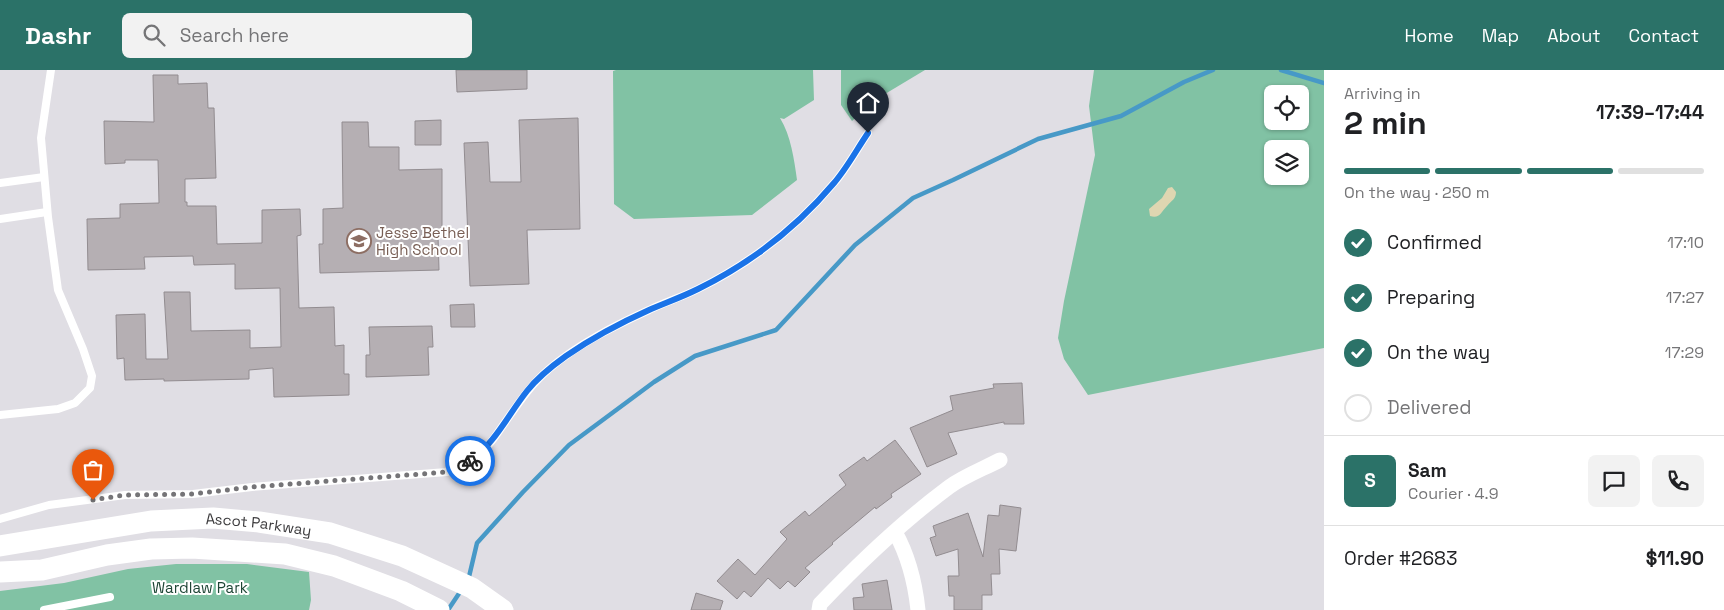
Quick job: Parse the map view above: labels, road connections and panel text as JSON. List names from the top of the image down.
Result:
{
  "streets": {
    "main road": ["Ascot Parkway"]
  },
  "parks": ["Wardlaw Park"],
  "places": {
    "school or university": ["Jesse Bethel High School"]
  },
  "page": {
    "header": "Dashr",
    "search": "Search here",
    "nav": [
      "Home",
      "Map",
      "About",
      "Contact"
    ],
    "heading": ["2 min", "Arriving in", "17:39–17:44"],
    "panel": [
      "Sam",
      "Courier · 4.9",
      "Order #2683",
      "$11.90"
    ],
    "bar": "On the way · 250 m",
    "list": [
      ["Confirmed", "17:10"],
      ["Preparing", "17:27"],
      ["On the way", "17:29"],
      "Delivered"
    ],
    "round": "S"
  }
}
